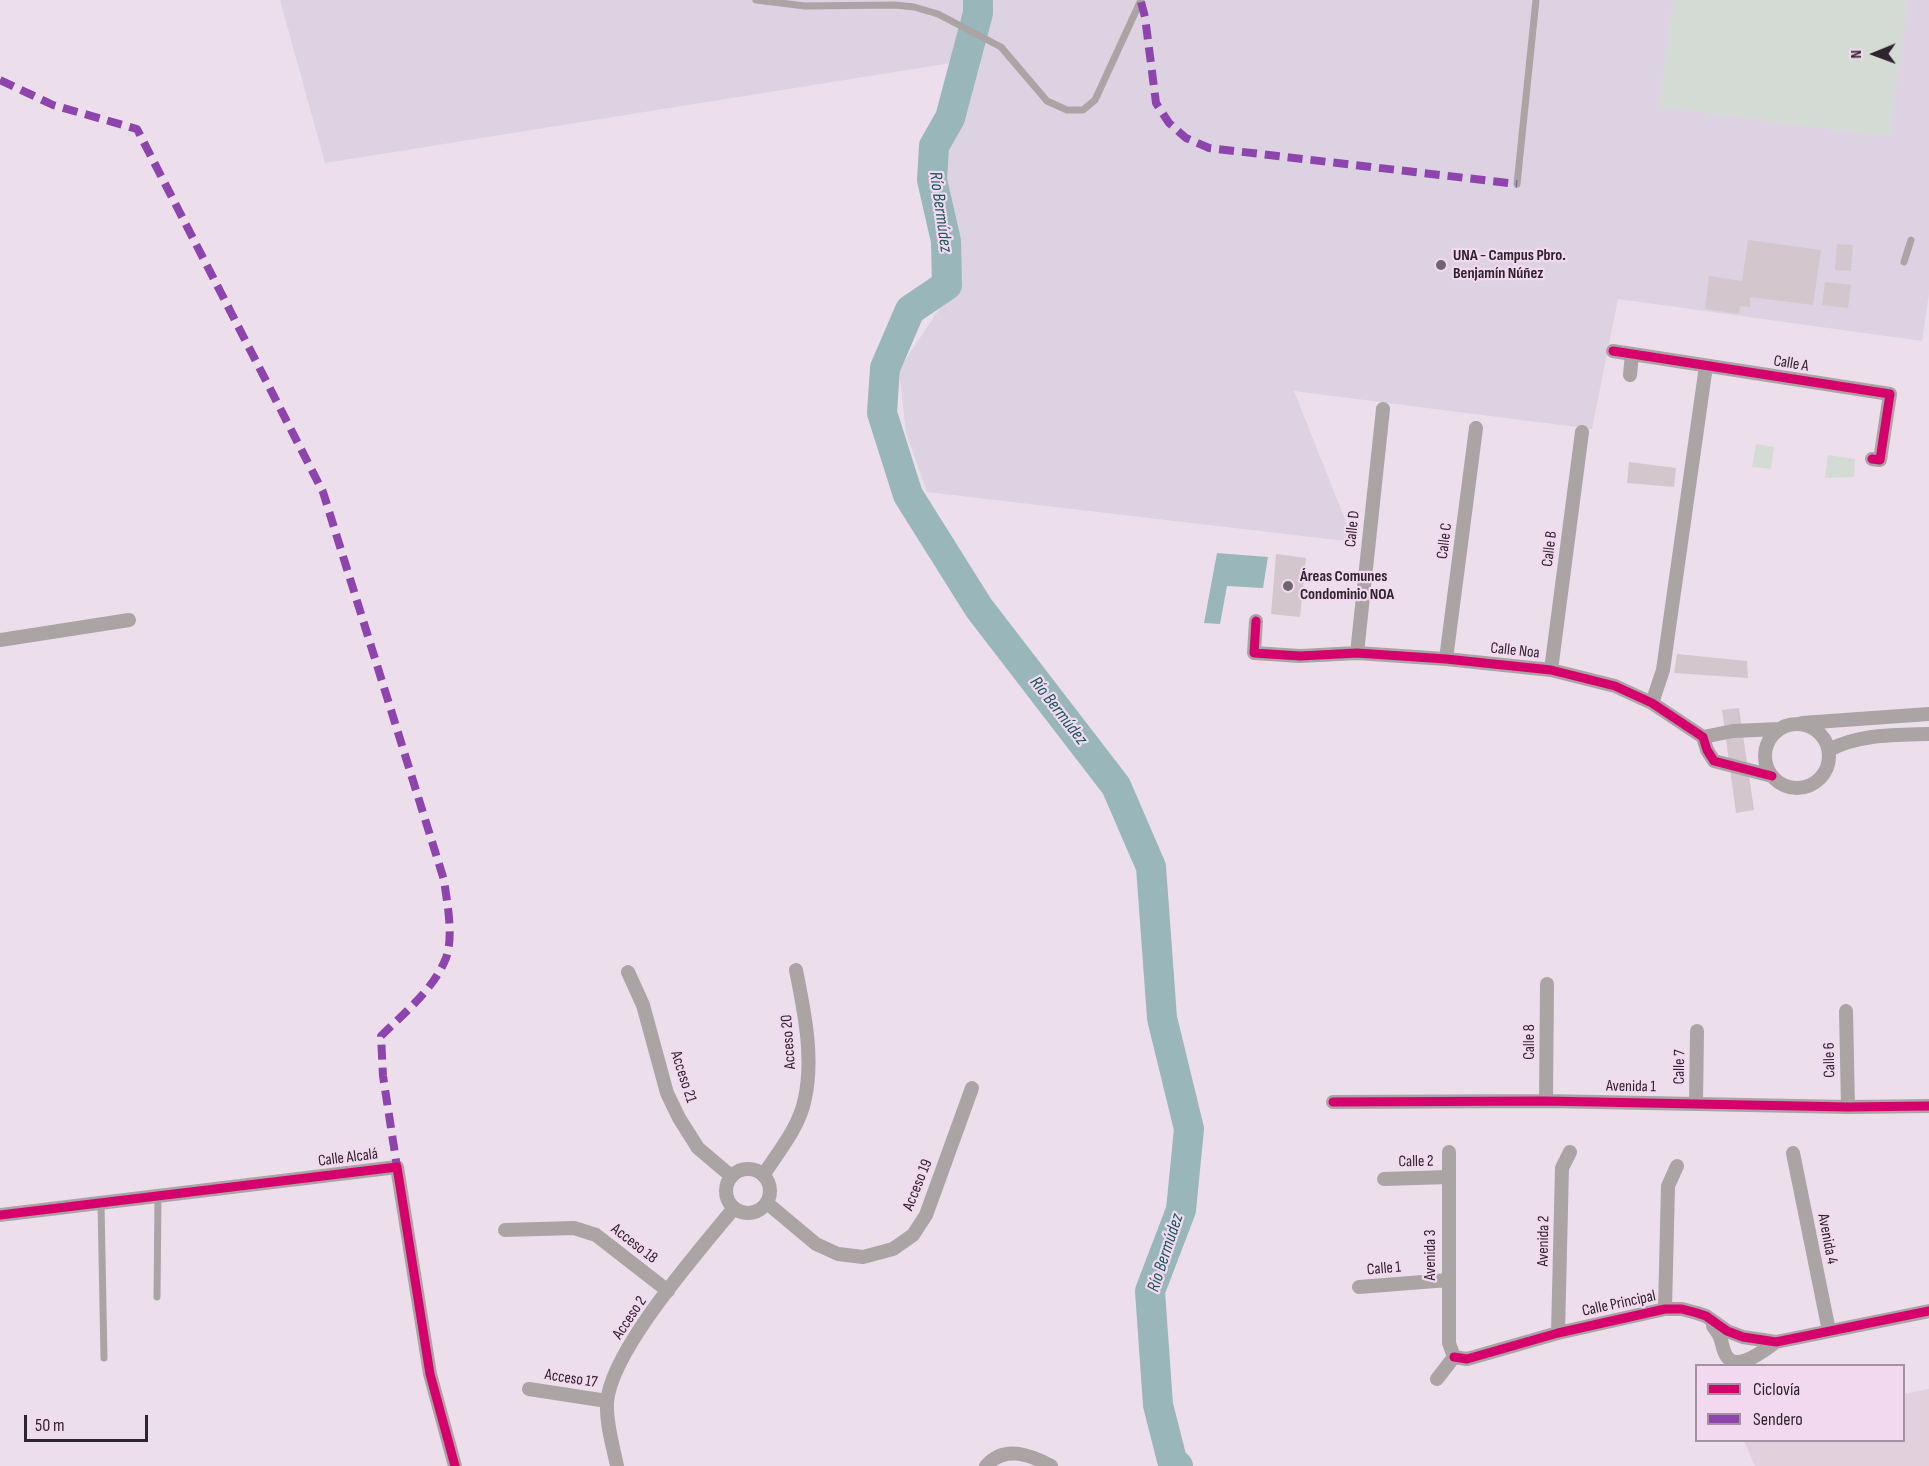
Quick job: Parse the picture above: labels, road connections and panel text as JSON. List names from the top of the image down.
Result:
{
  "streets": {
    "street": [
      "Calle A",
      "Calle D",
      "Calle C",
      "Calle B",
      "Calle Noa",
      "Acceso 20",
      "Calle 8",
      "Calle 6",
      "Calle 7",
      "Acceso 21",
      "Avenida 1",
      "Calle Alcalá",
      "Calle 2",
      "Acceso 19",
      "Avenida 4",
      "Avenida 2",
      "Acceso 18",
      "Avenida 3",
      "Calle 1",
      "Calle Principal",
      "Acceso 2",
      "Acceso 17"
    ]
  },
  "crossings": [
    ["Calle D", "Calle Noa"],
    ["Calle C", "Calle Noa"],
    ["Calle B", "Calle Noa"],
    ["Acceso 20", "Acceso 21"],
    ["Acceso 20", "Acceso 19"],
    ["Acceso 20", "Acceso 2"],
    ["Calle 8", "Avenida 1"],
    ["Calle 6", "Avenida 1"],
    ["Calle 7", "Avenida 1"],
    ["Acceso 21", "Acceso 19"],
    ["Acceso 21", "Acceso 2"],
    ["Calle 2", "Avenida 3"],
    ["Acceso 19", "Acceso 2"],
    ["Avenida 4", "Calle Principal"],
    ["Avenida 2", "Calle Principal"],
    ["Acceso 18", "Acceso 2"],
    ["Avenida 3", "Calle 1"],
    ["Avenida 3", "Calle Principal"],
    ["Acceso 2", "Acceso 17"]
  ],
  "water": ["Río Bermúdez"],
  "places": ["UNA - Campus Pbro. Benjamín Núñez", "Áreas Comunes Condominio NOA"],
  "legend": ["Ciclovía", "Sendero"],
  "scale_bar": "50 m",
  "north": "left"
}
